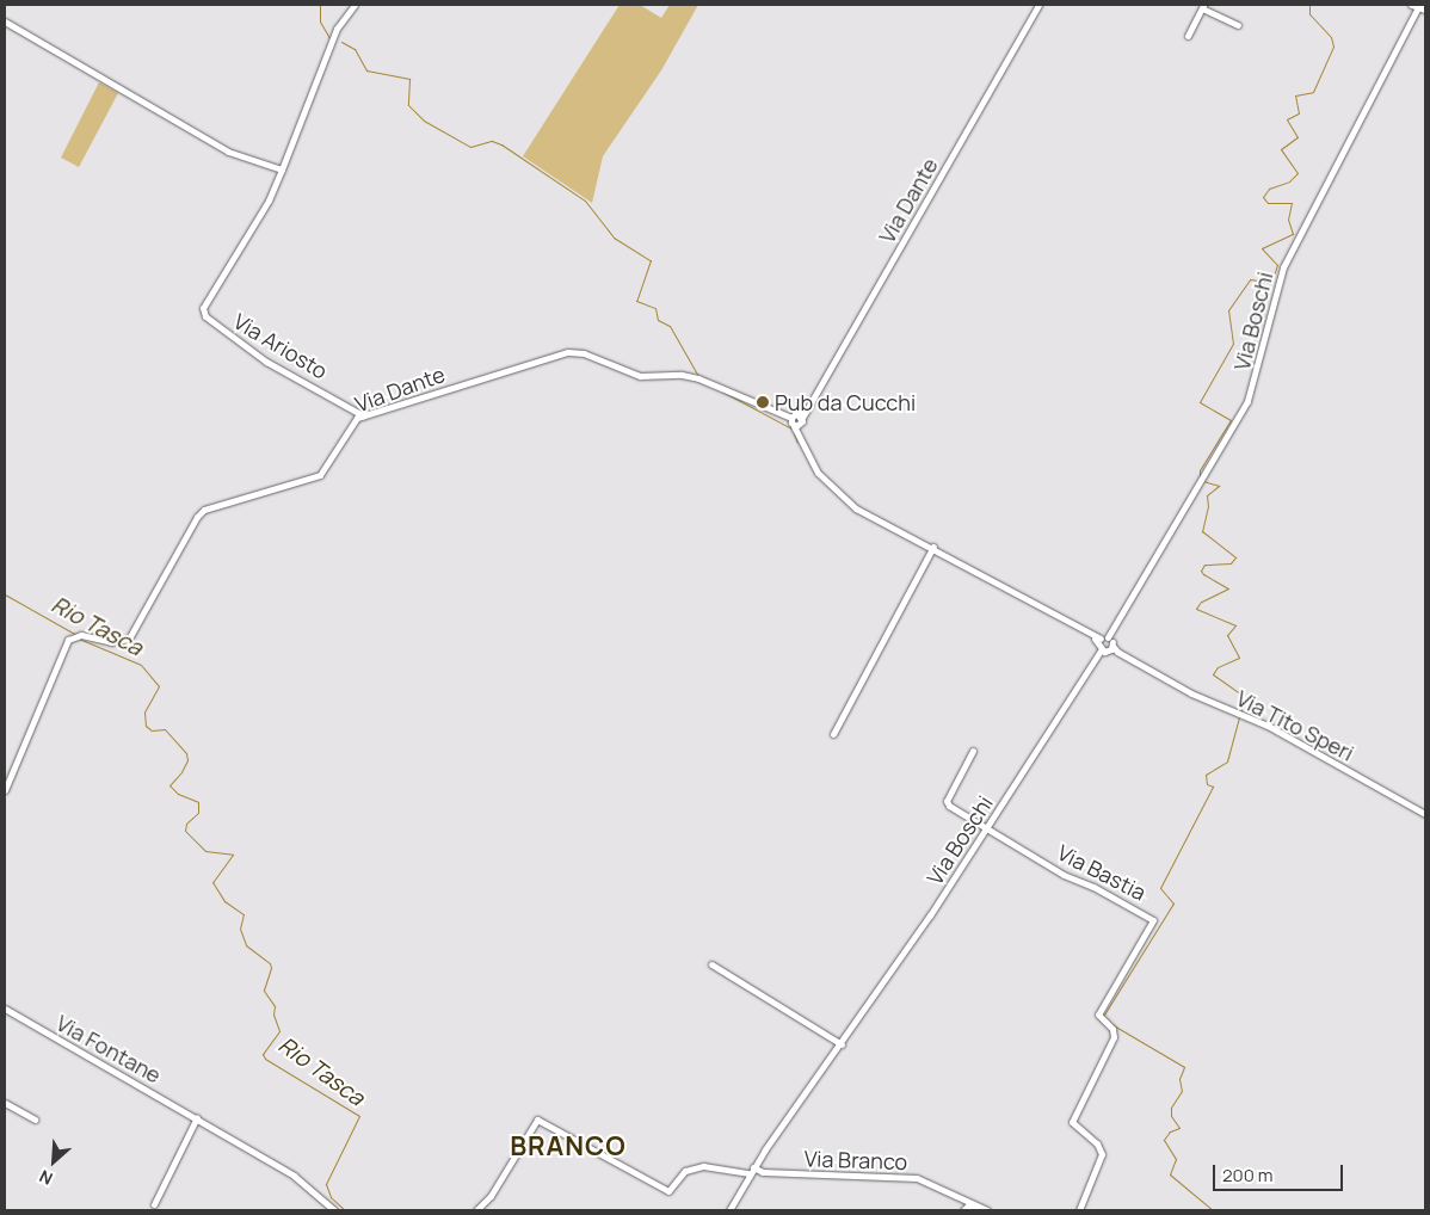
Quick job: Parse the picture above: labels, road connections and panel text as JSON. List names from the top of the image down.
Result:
{
  "streets": {
    "street": [
      "Via Dante",
      "Via Boschi",
      "Via Ariosto",
      "Via Tito Speri",
      "Via Bastia",
      "Via Fontane",
      "Via Branco"
    ]
  },
  "crossings": [
    ["Via Dante", "Via Ariosto"],
    ["Via Boschi", "Via Bastia"],
    ["Via Boschi", "Via Branco"]
  ],
  "districts": ["BRANCO"],
  "water": ["Rio Tasca"],
  "places": ["Pub da Cucchi"],
  "scale_bar": "200 m",
  "north": "bottom left"
}
